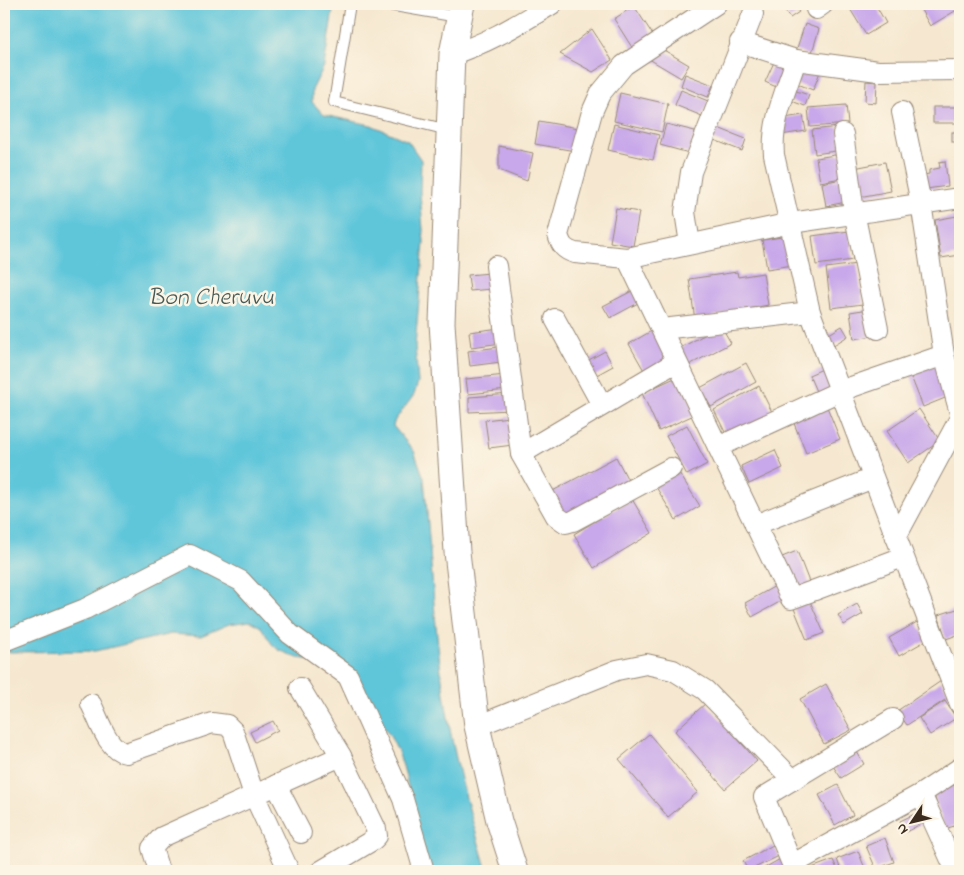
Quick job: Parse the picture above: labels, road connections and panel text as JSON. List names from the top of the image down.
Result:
{
  "water": ["Bon Cheruvu"],
  "north": "bottom left"
}
